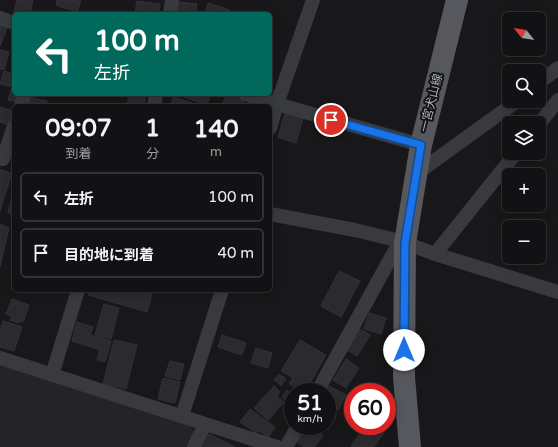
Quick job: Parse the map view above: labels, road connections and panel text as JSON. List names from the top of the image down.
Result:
{
  "streets": {
    "main road": ["一宮犬山線"]
  },
  "north": "top left",
  "page": {
    "map_buttons": ["+", "−"],
    "turn": ["100 m", "左折"],
    "eta": [
      "09:07",
      "到着",
      "1",
      "分",
      "140",
      "m"
    ],
    "list": [
      {
        "name": "左折",
        "value": "100 m"
      },
      {
        "name": "目的地に到着",
        "value": "40 m"
      }
    ],
    "speed": "51 km/h",
    "limit": "60"
  }
}
